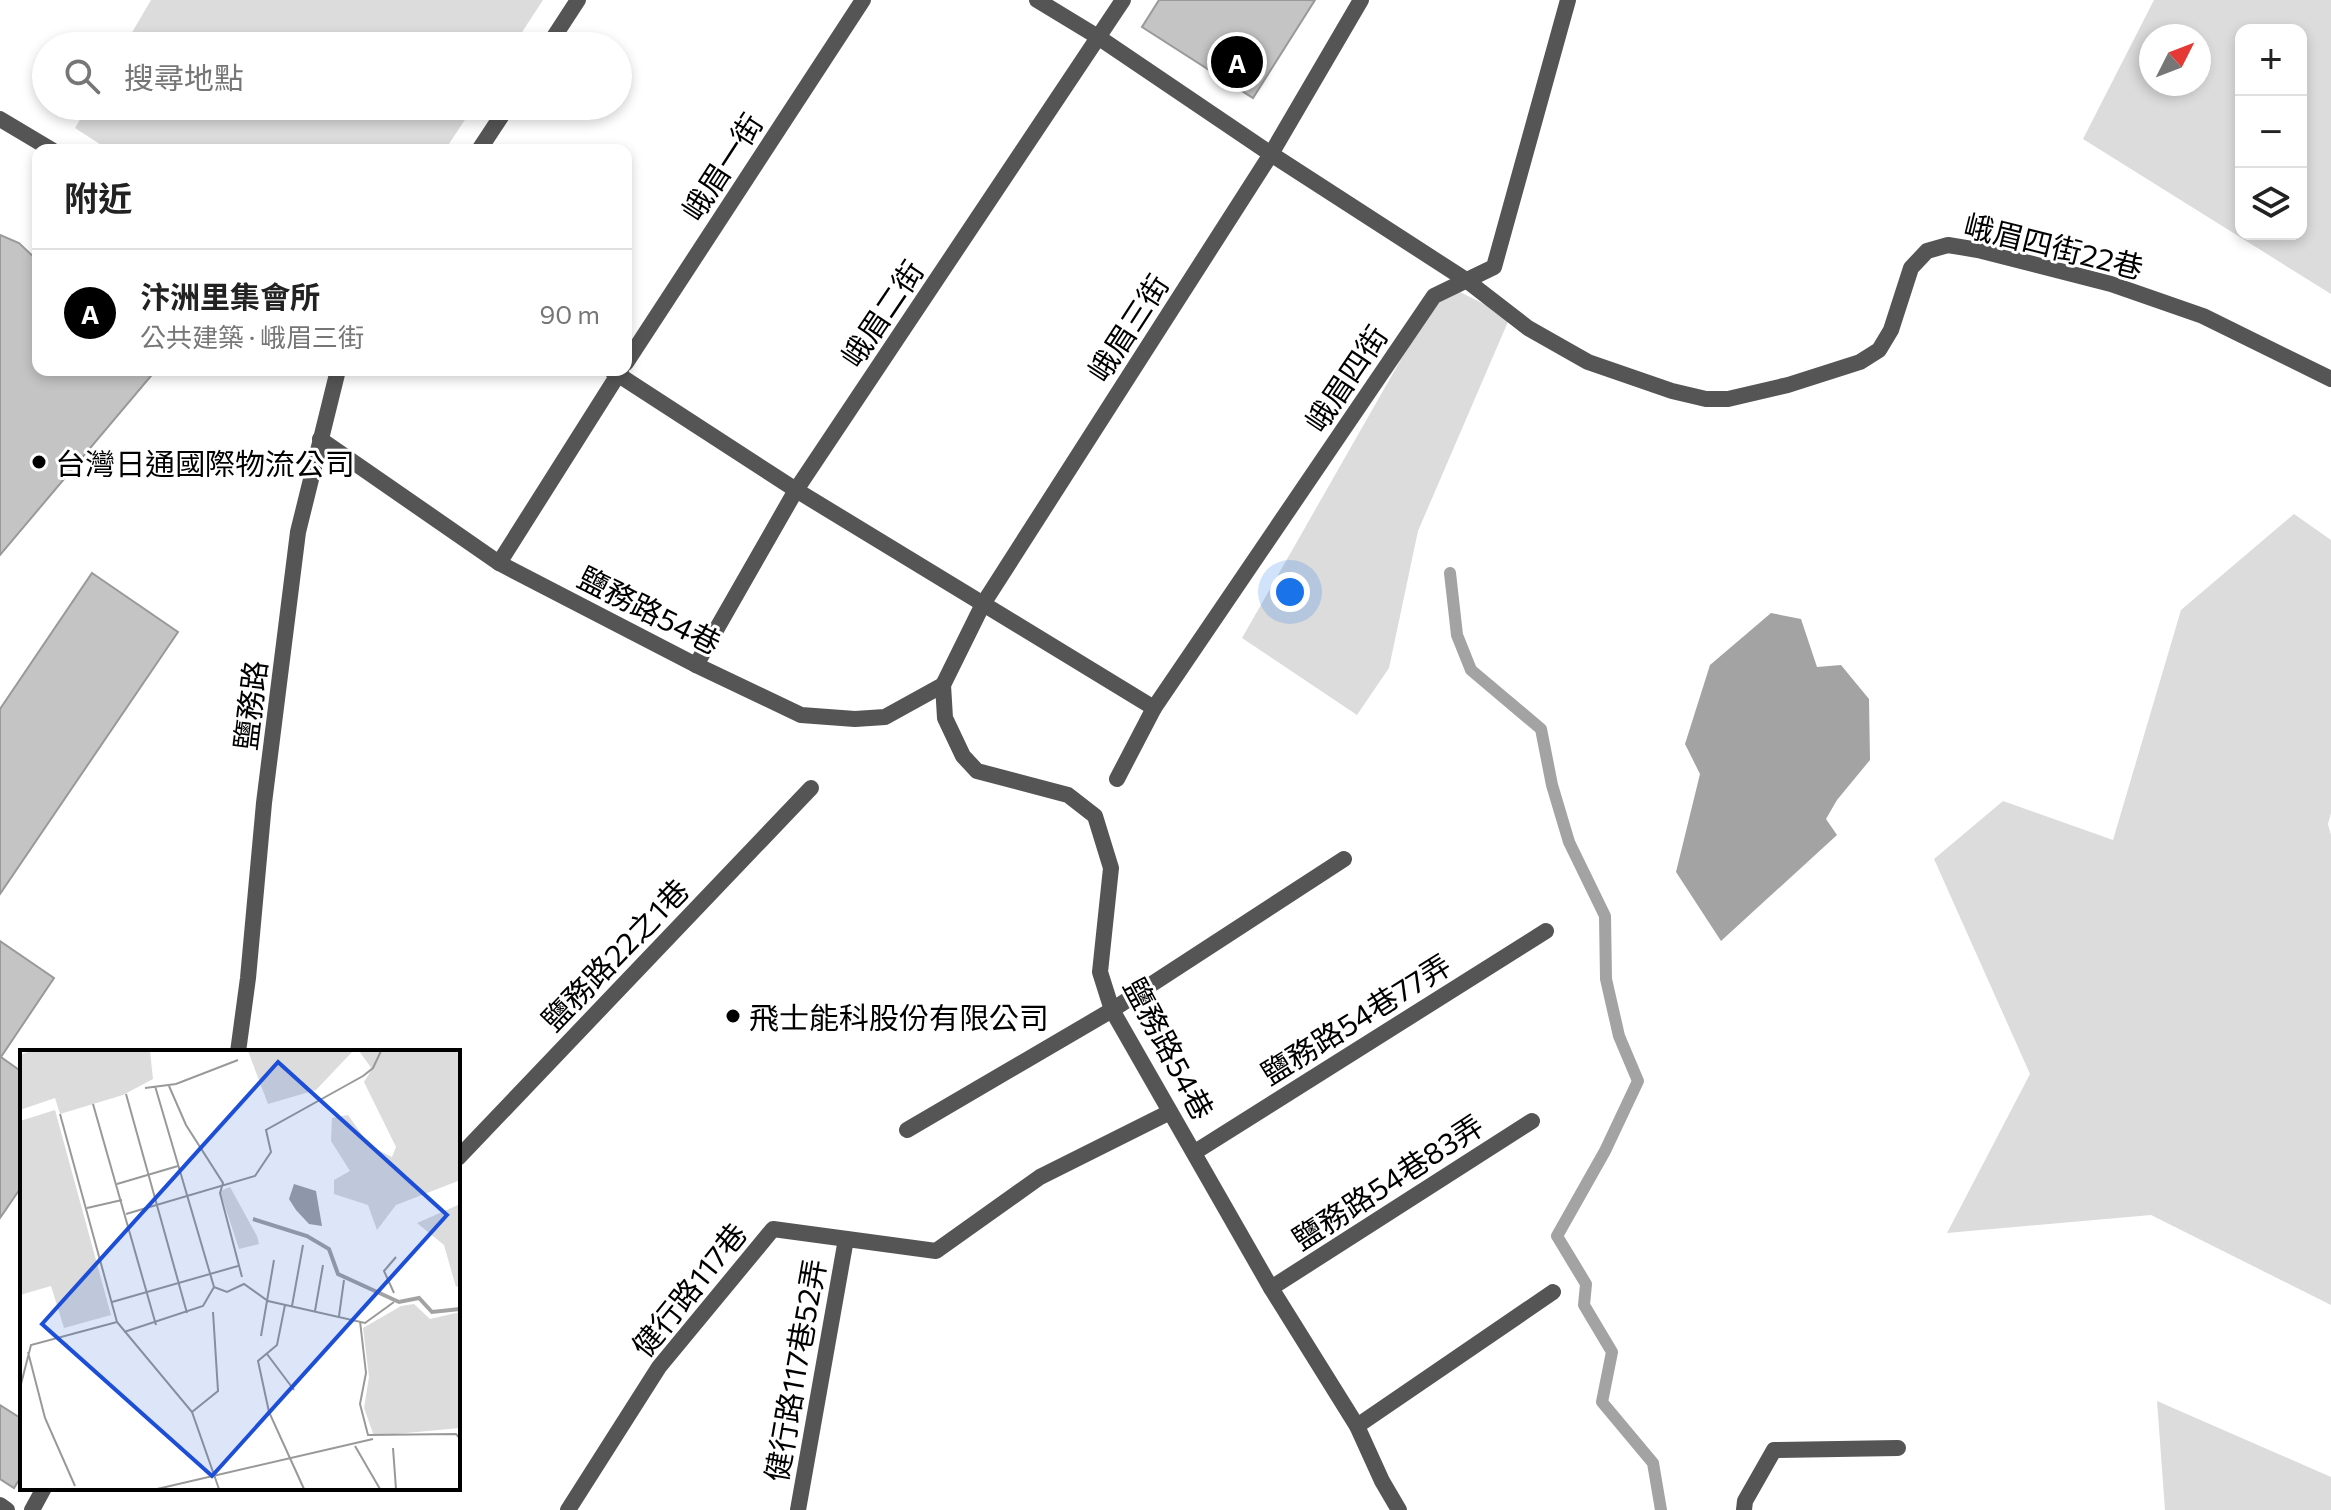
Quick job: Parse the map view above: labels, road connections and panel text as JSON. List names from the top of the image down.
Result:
{
  "streets": {
    "street": [
      "峨眉一街",
      "峨眉四街22巷",
      "峨眉二街",
      "峨眉三街",
      "峨眉四街",
      "鹽務路54巷",
      "鹽務路",
      "鹽務路22之1巷",
      "鹽務路54巷77弄",
      "鹽務路54巷83弄",
      "健行路117巷",
      "健行路117巷52弄"
    ]
  },
  "crossings": [
    ["峨眉一街", "鹽務路54巷"],
    ["峨眉四街22巷", "峨眉二街"],
    ["峨眉四街22巷", "峨眉三街"],
    ["峨眉四街22巷", "峨眉四街"],
    ["峨眉二街", "鹽務路54巷"],
    ["峨眉三街", "鹽務路54巷"],
    ["鹽務路54巷", "鹽務路"],
    ["鹽務路54巷", "鹽務路54巷77弄"],
    ["鹽務路54巷", "鹽務路54巷83弄"],
    ["鹽務路54巷", "健行路117巷"],
    ["健行路117巷", "健行路117巷52弄"]
  ],
  "places": ["台灣日通國際物流公司", "飛士能科股份有限公司"],
  "north": "top right",
  "page": {
    "map_buttons": ["+", "−"],
    "pins": "A",
    "search": "搜尋地點",
    "heading": "附近",
    "list": [
      {
        "mark": "A",
        "name": "汴洲里集會所",
        "note": "公共建築 · 峨眉三街",
        "value": "90 m"
      }
    ]
  }
}
